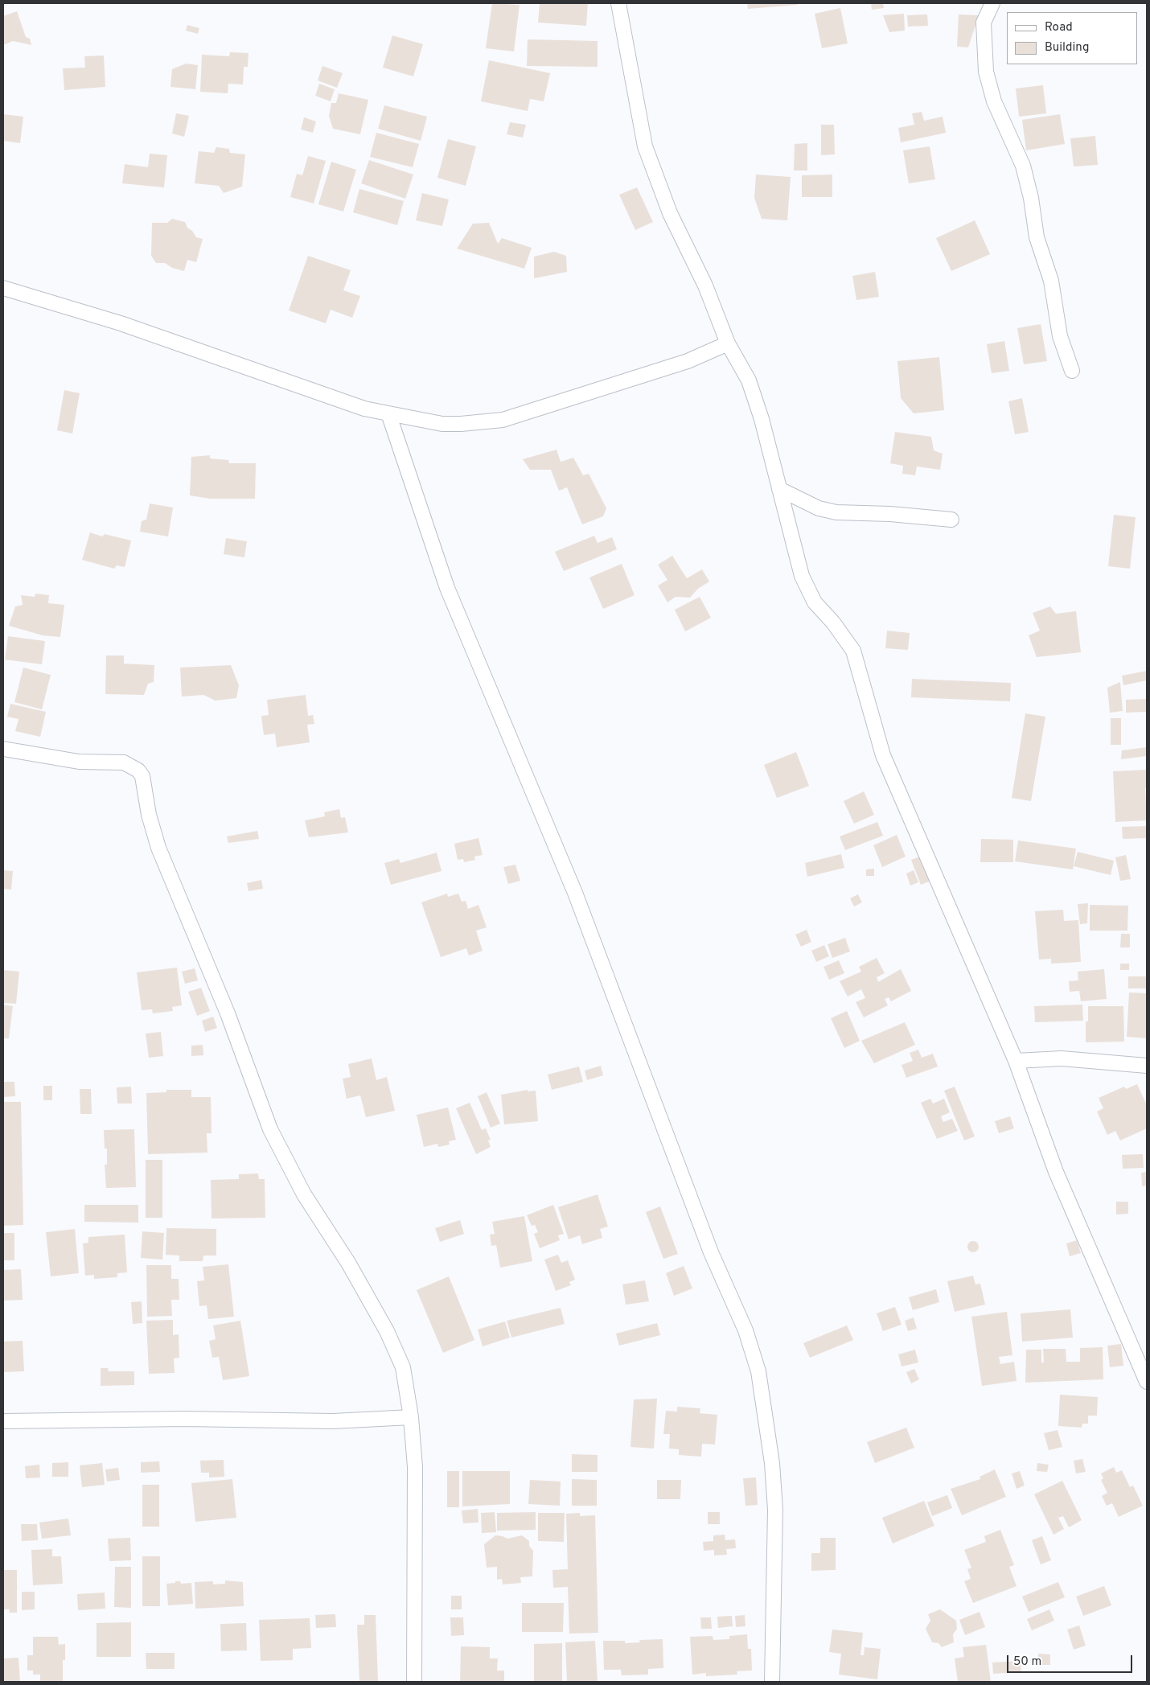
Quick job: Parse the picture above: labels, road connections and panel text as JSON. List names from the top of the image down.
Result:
{
  "legend": ["Road", "Building"],
  "scale_bar": "50 m"
}
